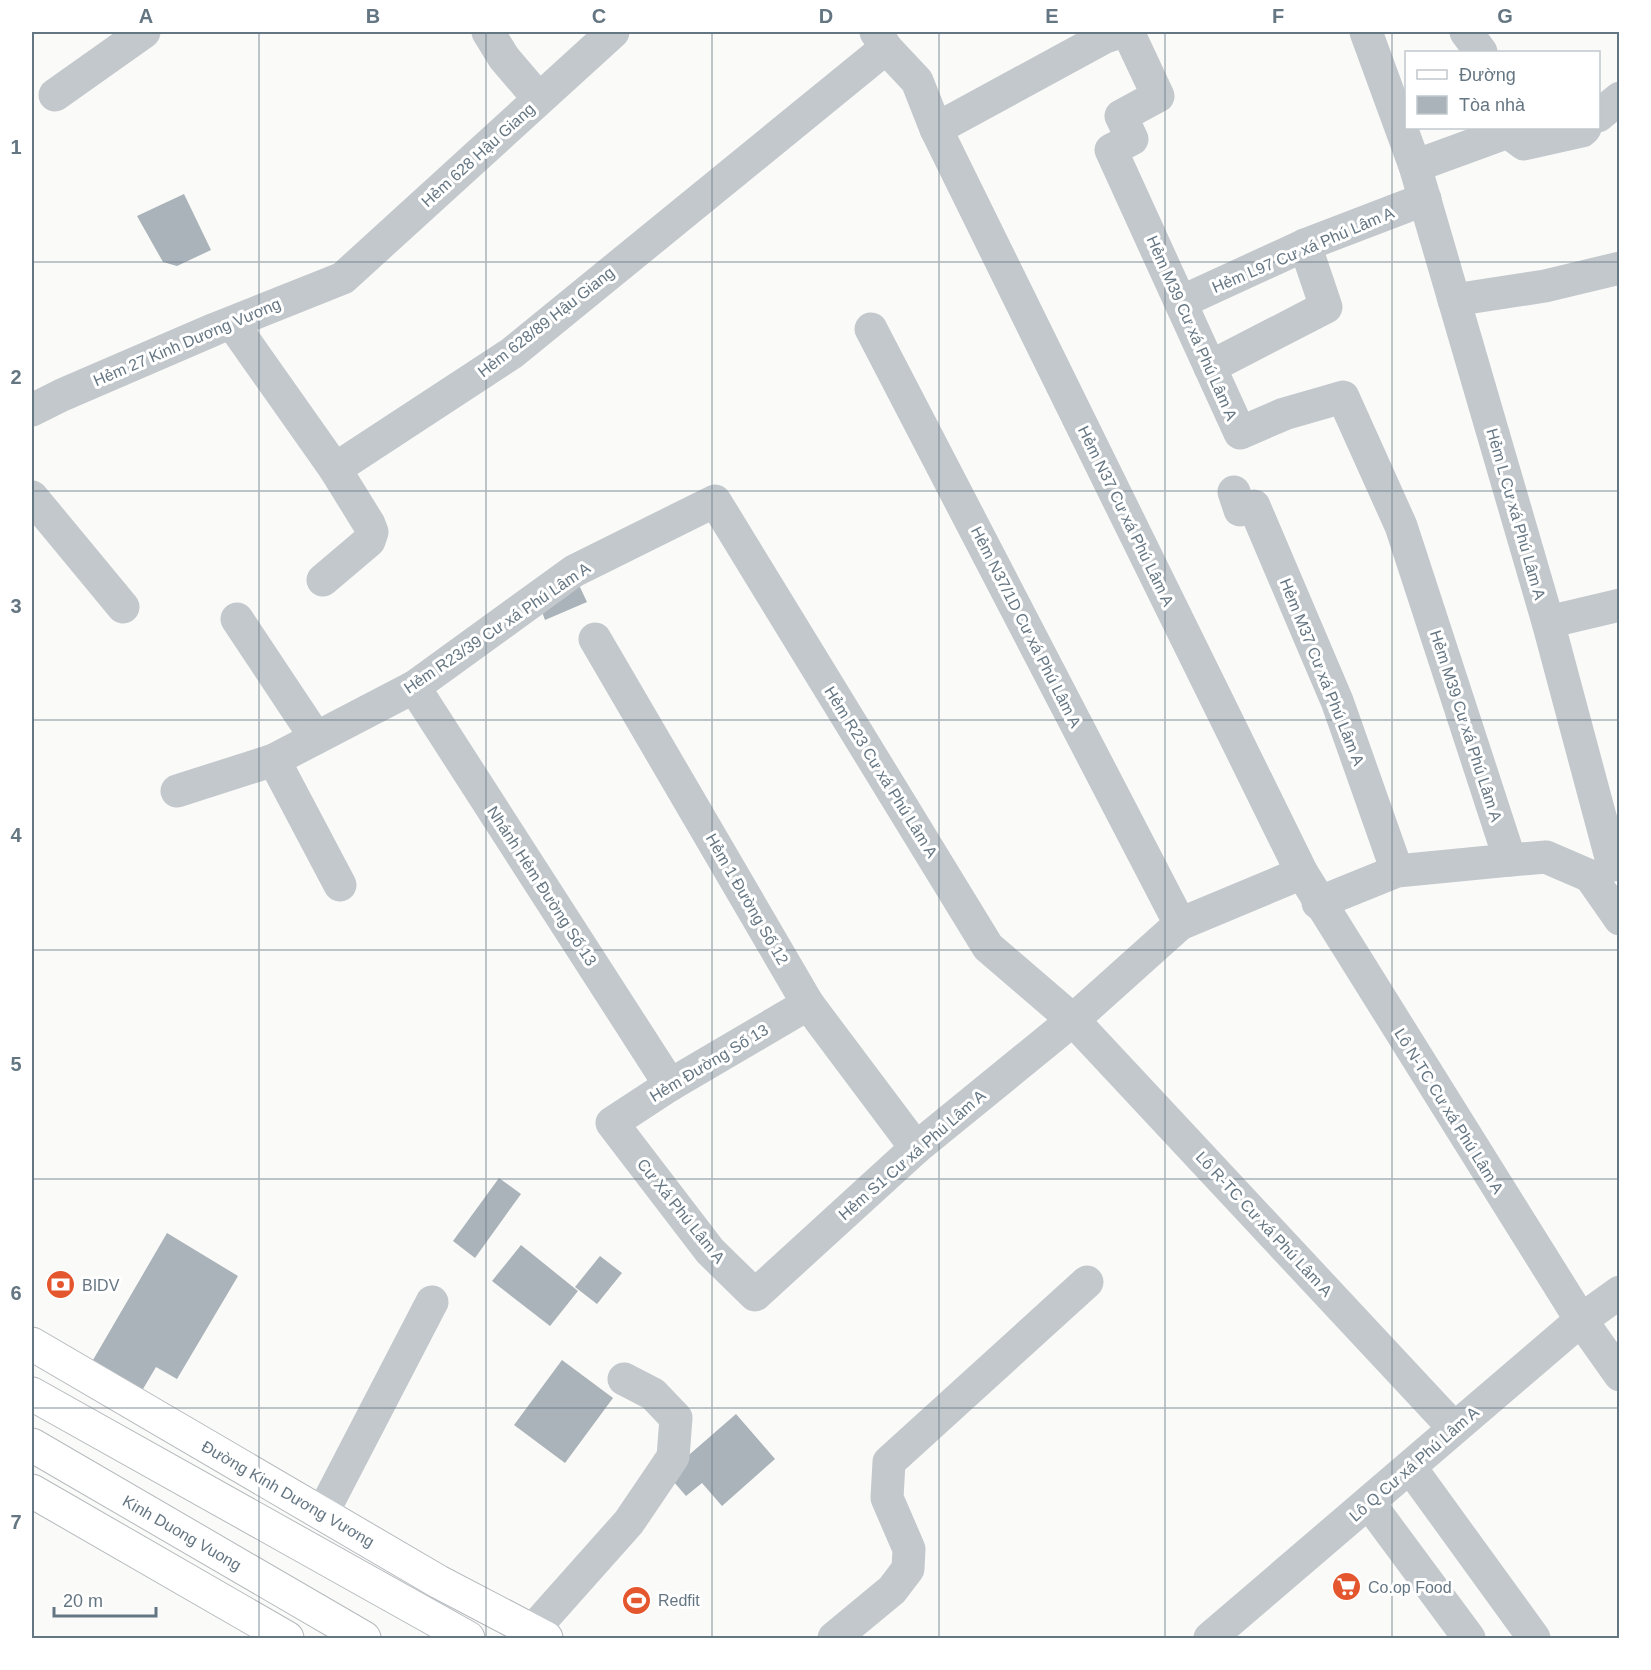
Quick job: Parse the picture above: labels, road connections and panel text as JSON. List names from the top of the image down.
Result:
{
  "streets": {
    "main road": ["Đường Kinh Dương Vương", "Kinh Duong Vuong"],
    "street": [
      "Hẻm 628 Hậu Giang",
      "Hẻm L97 Cư xá Phú Lâm A",
      "Hẻm 628/89 Hậu Giang",
      "Hẻm M39 Cư xá Phú Lâm A",
      "Hẻm 27 Kinh Dương Vương",
      "Hẻm L Cư xá Phú Lâm A",
      "Hẻm N37 Cư xá Phú Lâm A",
      "Hẻm N37/1D Cư xá Phú Lâm A",
      "Hẻm R23/39 Cư xá Phú Lâm A",
      "Hẻm M37 Cư xá Phú Lâm A",
      "Hẻm R23 Cư xá Phú Lâm A",
      "Nhánh Hẻm Đường Số 13",
      "Hẻm 1 Đường Số 12",
      "Hẻm Đường Số 13",
      "Lô N-TC Cư xá Phú Lâm A",
      "Hẻm S1 Cư xá Phú Lâm A",
      "Cư Xá Phú Lâm A",
      "Lô R-TC Cư xá Phú Lâm A",
      "Lô Q Cư xá Phú Lâm A"
    ]
  },
  "crossings": [
    ["Hẻm 628 Hậu Giang", "Hẻm 27 Kinh Dương Vương"],
    ["Hẻm L97 Cư xá Phú Lâm A", "Hẻm M39 Cư xá Phú Lâm A"],
    ["Hẻm L97 Cư xá Phú Lâm A", "Hẻm L Cư xá Phú Lâm A"],
    ["Hẻm 628/89 Hậu Giang", "Hẻm N37 Cư xá Phú Lâm A"],
    ["Hẻm N37 Cư xá Phú Lâm A", "Lô N-TC Cư xá Phú Lâm A"],
    ["Hẻm N37 Cư xá Phú Lâm A", "Hẻm S1 Cư xá Phú Lâm A"],
    ["Hẻm N37/1D Cư xá Phú Lâm A", "Hẻm S1 Cư xá Phú Lâm A"],
    ["Hẻm R23/39 Cư xá Phú Lâm A", "Hẻm R23 Cư xá Phú Lâm A"],
    ["Hẻm R23/39 Cư xá Phú Lâm A", "Nhánh Hẻm Đường Số 13"],
    ["Hẻm R23 Cư xá Phú Lâm A", "Hẻm S1 Cư xá Phú Lâm A"],
    ["Hẻm R23 Cư xá Phú Lâm A", "Lô R-TC Cư xá Phú Lâm A"],
    ["Nhánh Hẻm Đường Số 13", "Hẻm Đường Số 13"],
    ["Hẻm 1 Đường Số 12", "Hẻm Đường Số 13"],
    ["Hẻm 1 Đường Số 12", "Hẻm S1 Cư xá Phú Lâm A"],
    ["Hẻm Đường Số 13", "Cư Xá Phú Lâm A"],
    ["Lô N-TC Cư xá Phú Lâm A", "Lô Q Cư xá Phú Lâm A"],
    ["Hẻm S1 Cư xá Phú Lâm A", "Cư Xá Phú Lâm A"],
    ["Hẻm S1 Cư xá Phú Lâm A", "Lô R-TC Cư xá Phú Lâm A"],
    ["Lô R-TC Cư xá Phú Lâm A", "Lô Q Cư xá Phú Lâm A"]
  ],
  "places": {
    "bank": ["BIDV"],
    "supermarket": ["Co.op Food"],
    "sports": ["Redfit"]
  },
  "legend": ["Đường", "Tòa nhà"],
  "scale_bar": "20 m",
  "grid": {
    "columns": [
      "A",
      "B",
      "C",
      "D",
      "E",
      "F",
      "G"
    ],
    "rows": [
      "1",
      "2",
      "3",
      "4",
      "5",
      "6",
      "7"
    ]
  }
}
